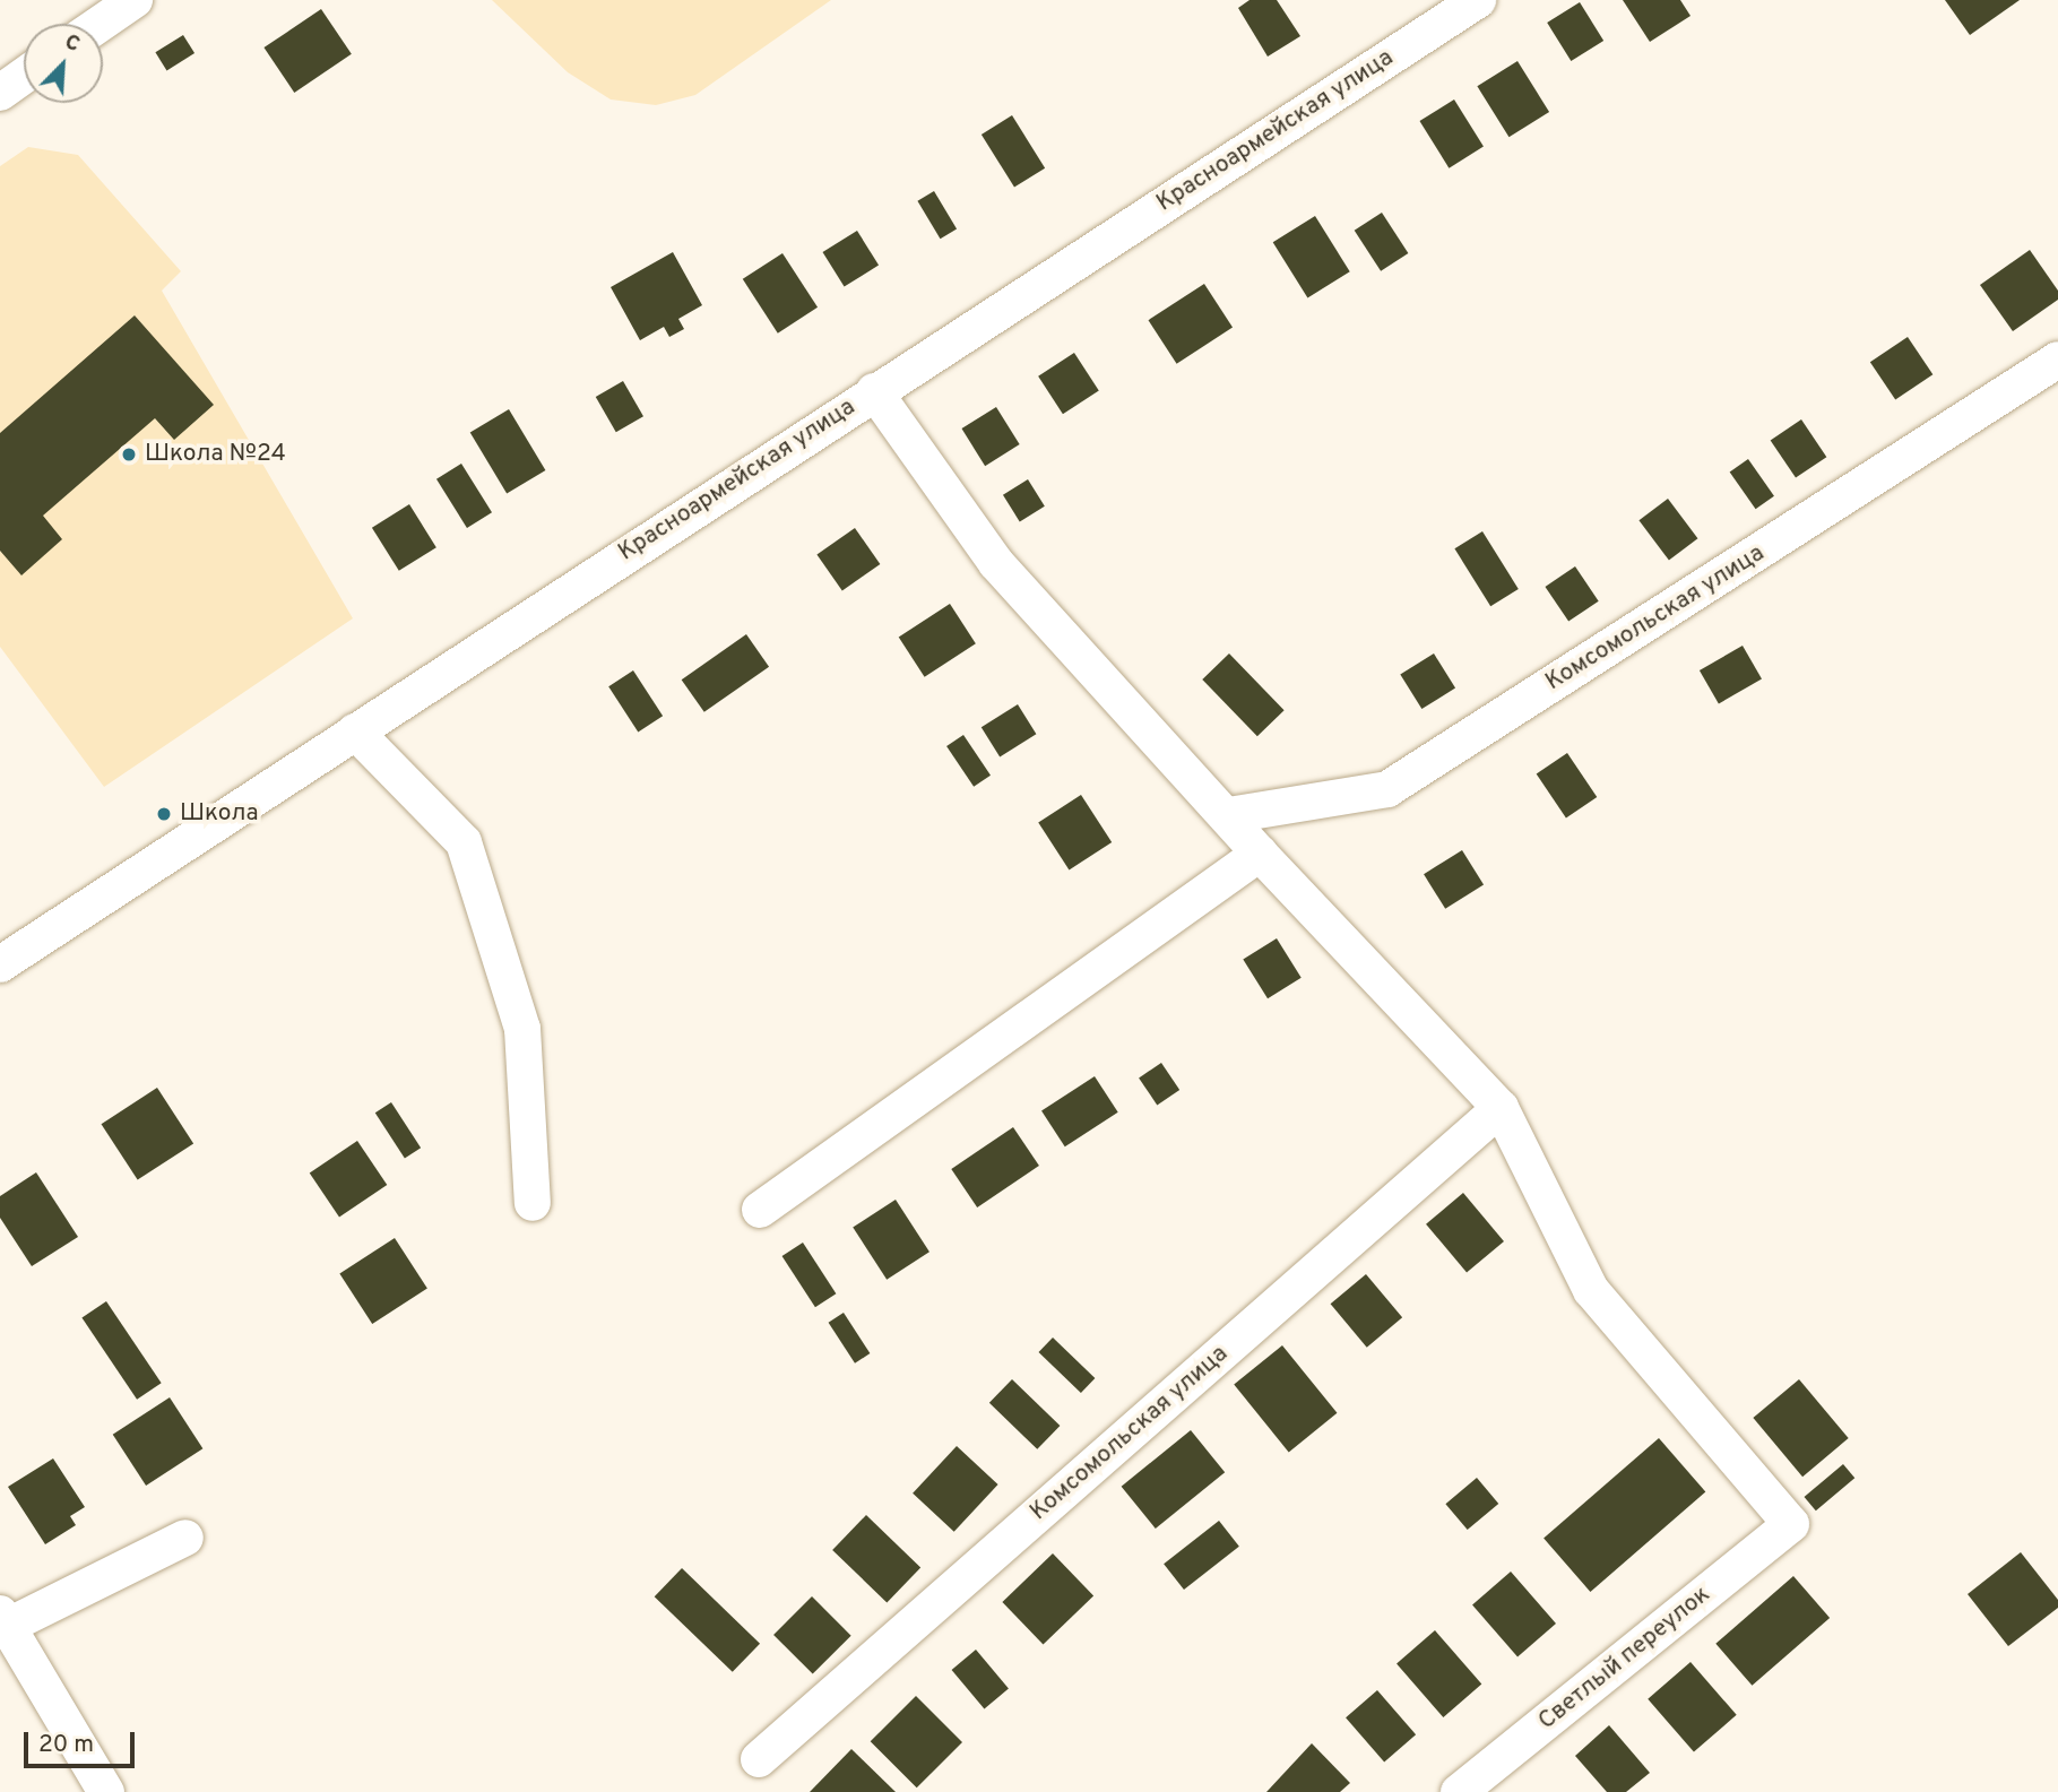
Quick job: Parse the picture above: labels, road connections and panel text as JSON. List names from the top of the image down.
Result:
{
  "streets": {
    "street": ["Красноармейская улица", "Комсомольская улица", "Светлый переулок"]
  },
  "crossings": [
    ["Комсомольская улица", "Светлый переулок"]
  ],
  "places": ["Школа №24", "Школа"],
  "scale_bar": "20 m",
  "north": "top right"
}
